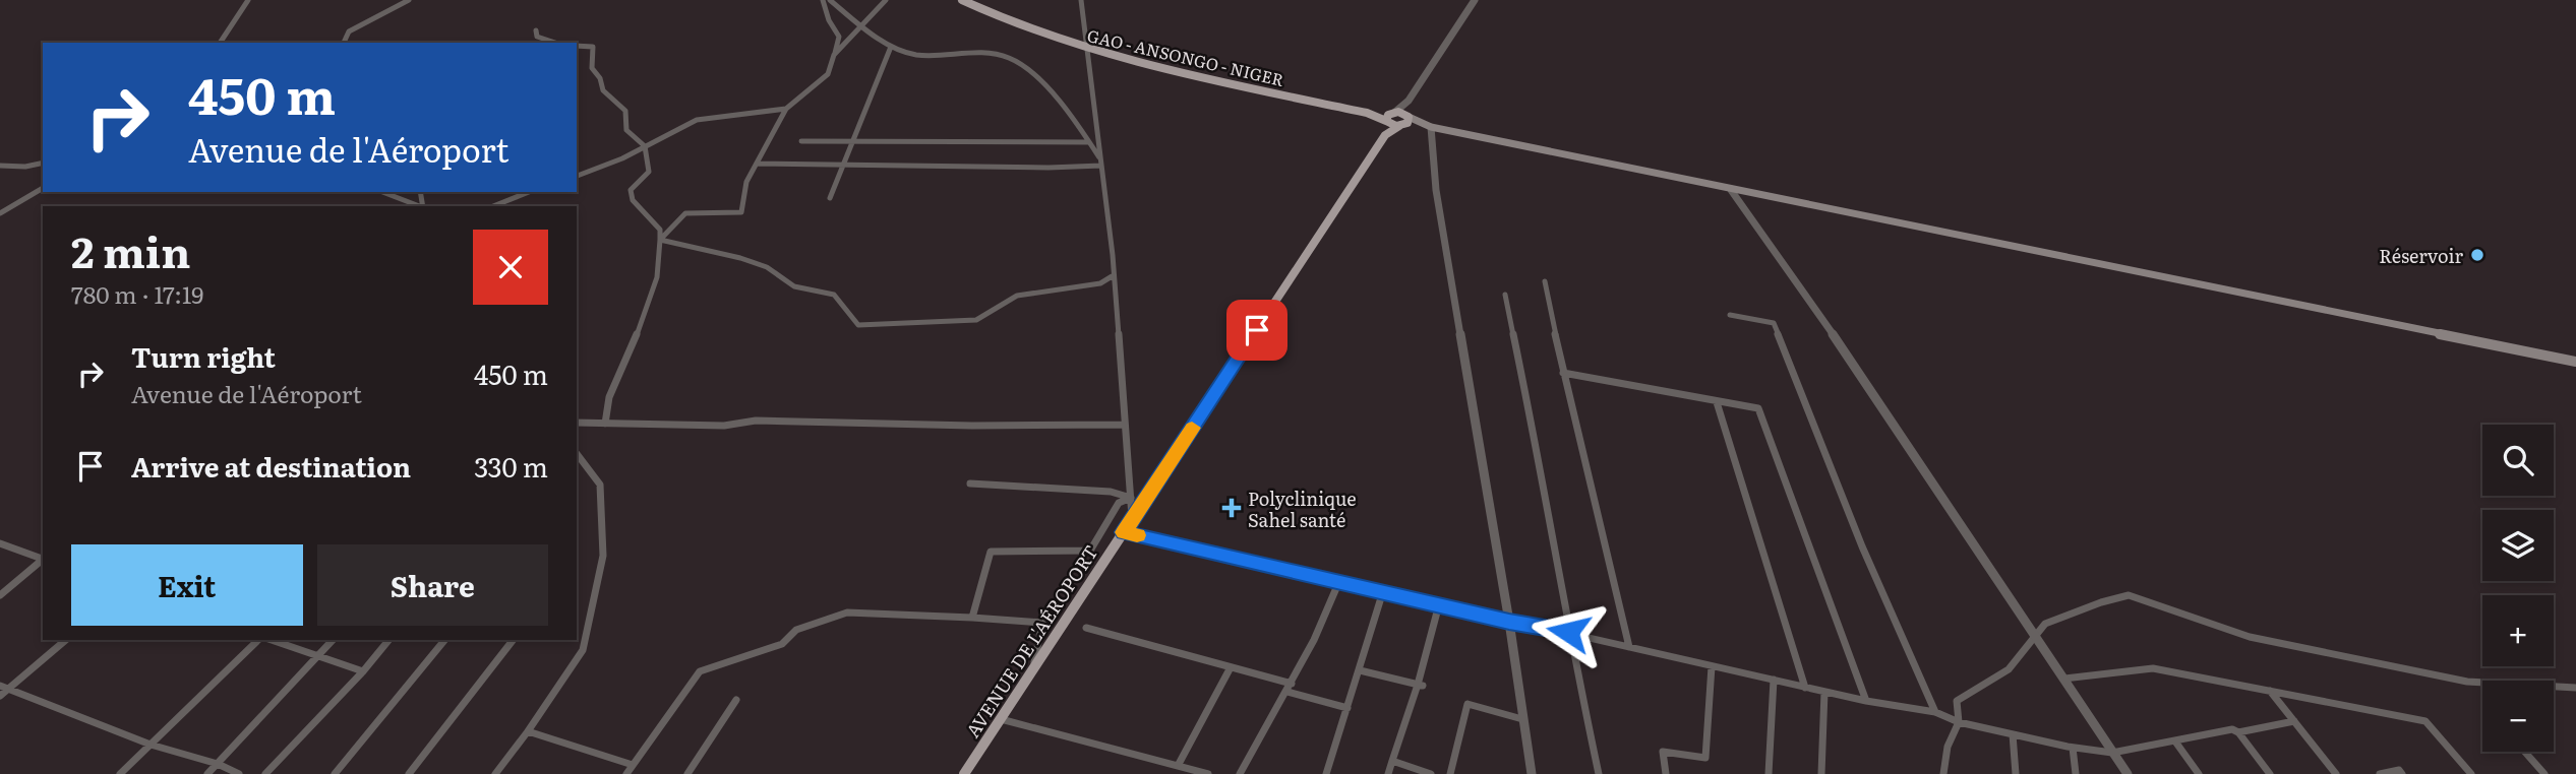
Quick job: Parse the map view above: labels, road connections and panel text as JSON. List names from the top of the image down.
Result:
{
  "streets": {
    "main road": ["GAO - ANSONGO - NIGER", "AVENUE DE L'AÉROPORT"]
  },
  "places": {
    "other": ["Réservoir"],
    "health": ["Polyclinique Sahel santé"]
  },
  "page": {
    "turn": ["450 m", "Avenue de l'Aéroport"],
    "heading": ["2 min", "780 m · 17:19"],
    "list": [
      {
        "name": "Turn right",
        "note": "Avenue de l'Aéroport",
        "value": "450 m"
      },
      {
        "name": "Arrive at destination",
        "value": "330 m"
      }
    ],
    "map_buttons": ["+", "−"],
    "buttons": ["Exit", "Share"]
  }
}
